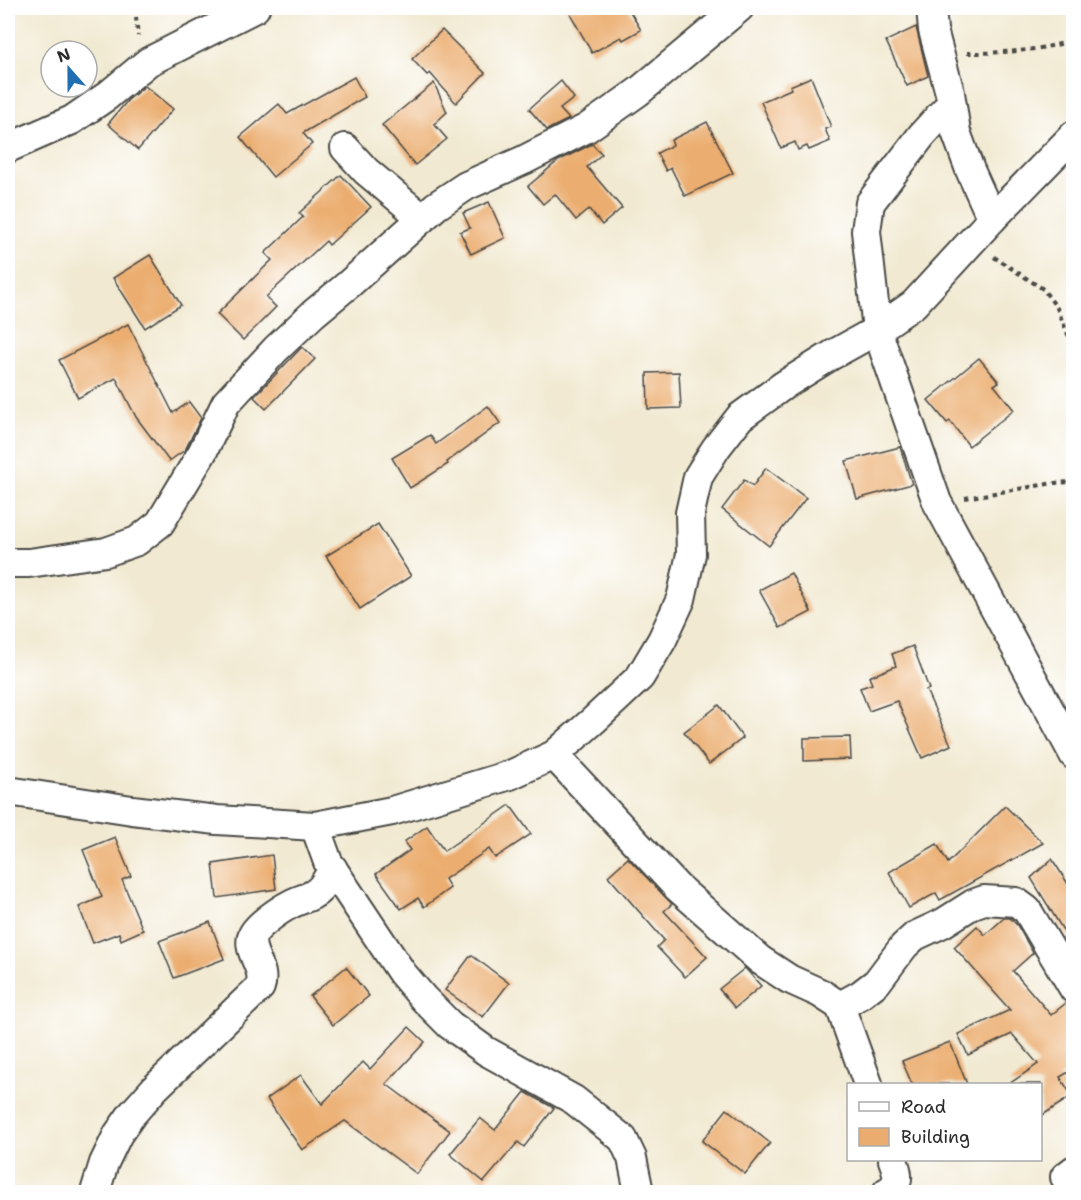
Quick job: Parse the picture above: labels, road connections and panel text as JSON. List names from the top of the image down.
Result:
{
  "legend": ["Road", "Building"],
  "north": "top"
}
